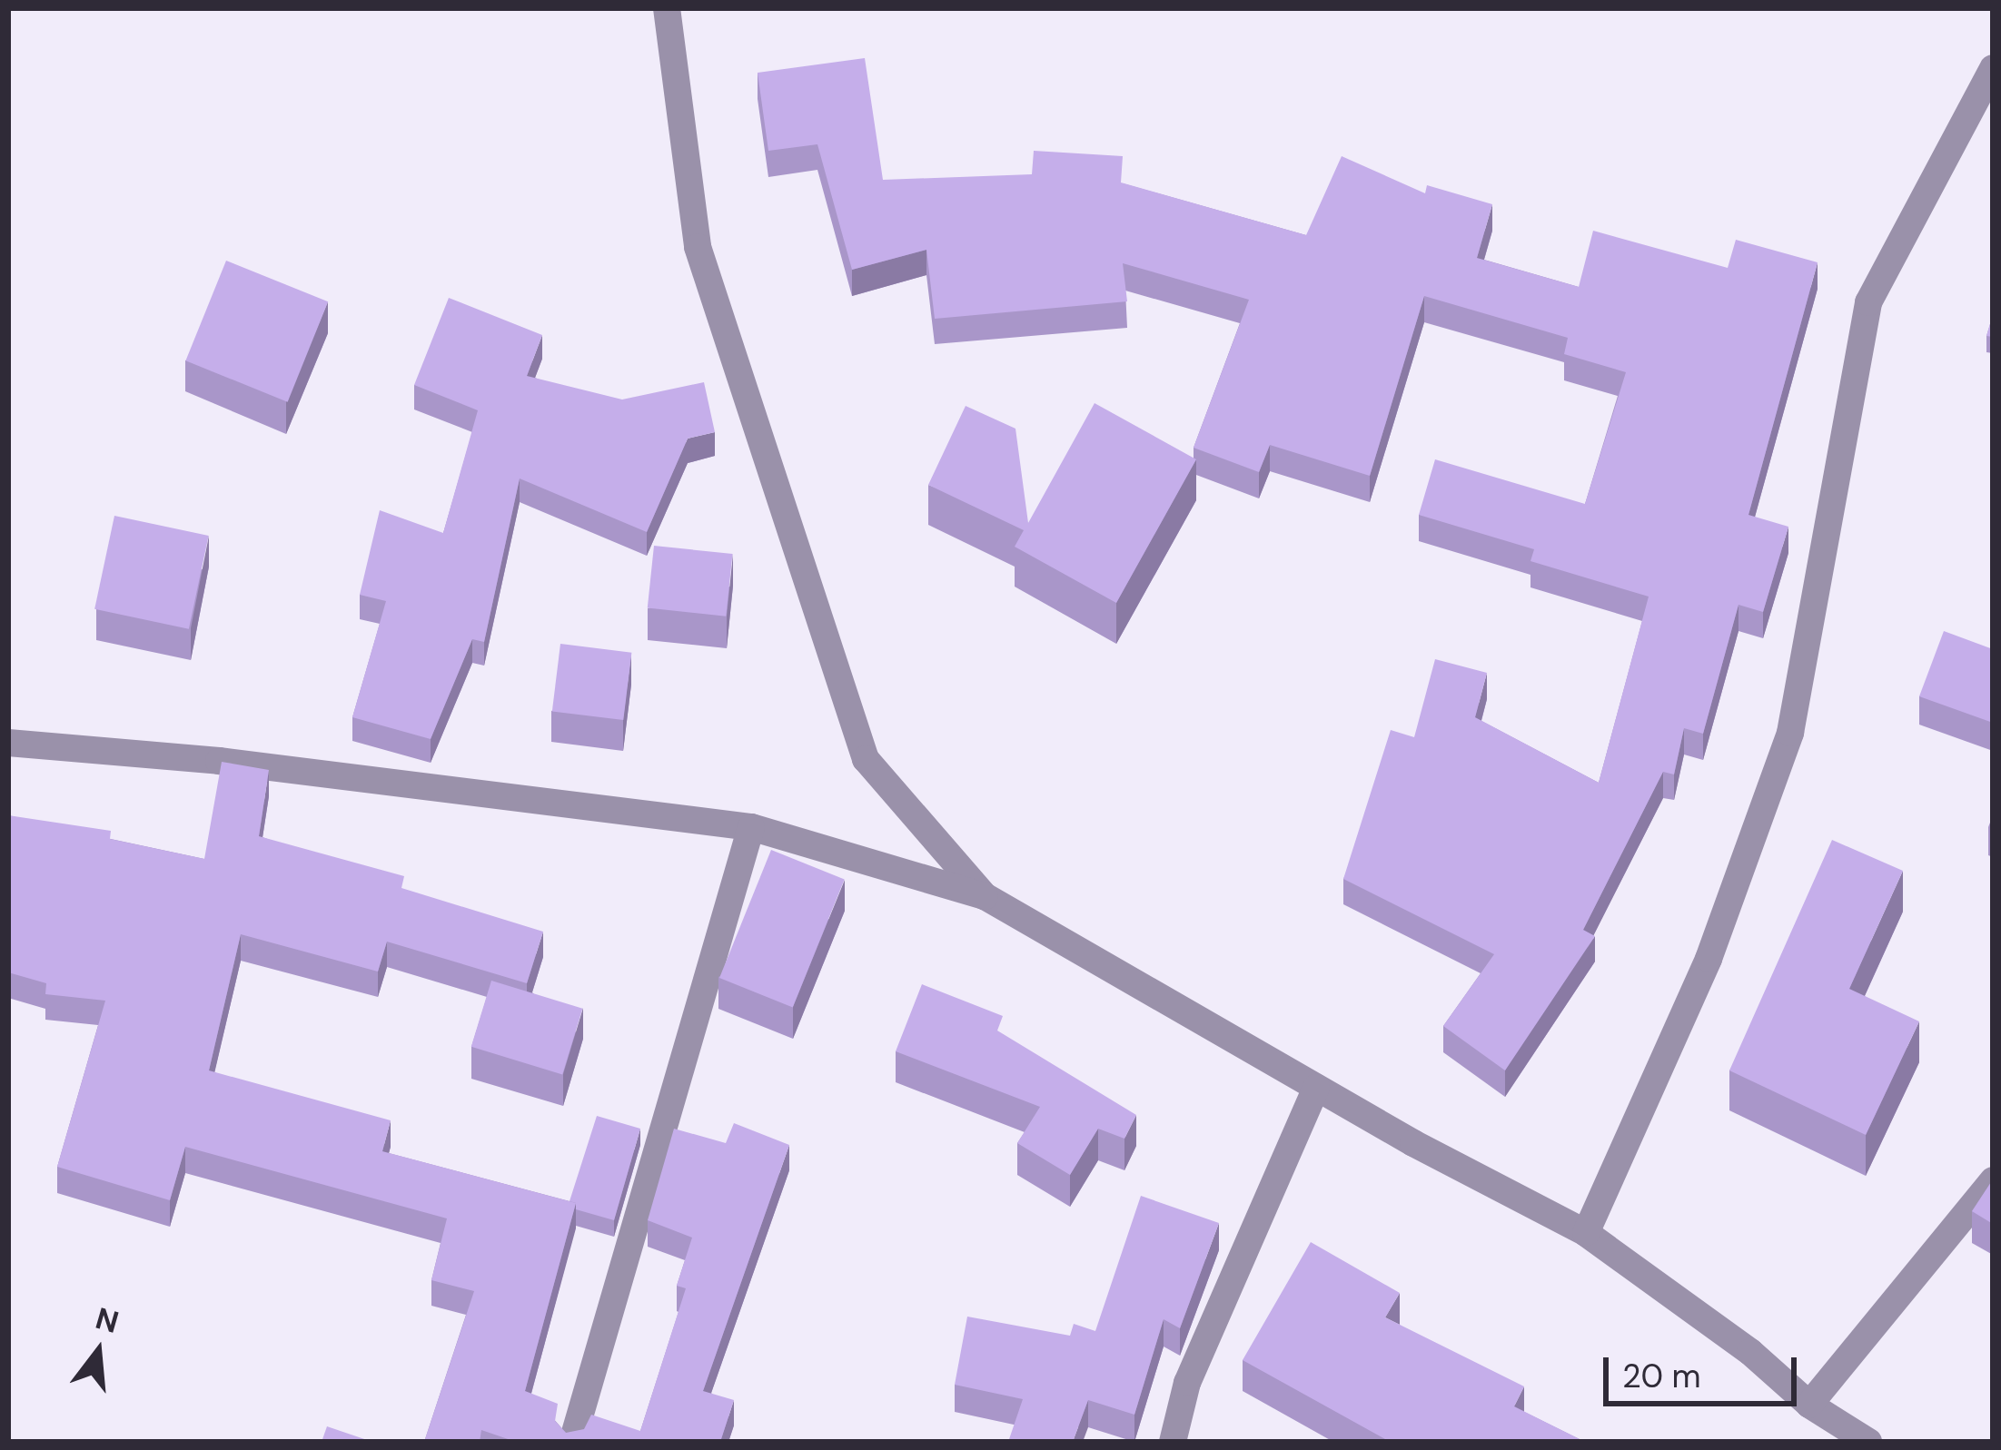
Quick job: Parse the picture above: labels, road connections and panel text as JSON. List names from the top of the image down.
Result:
{
  "scale_bar": "20 m",
  "north": "top"
}
